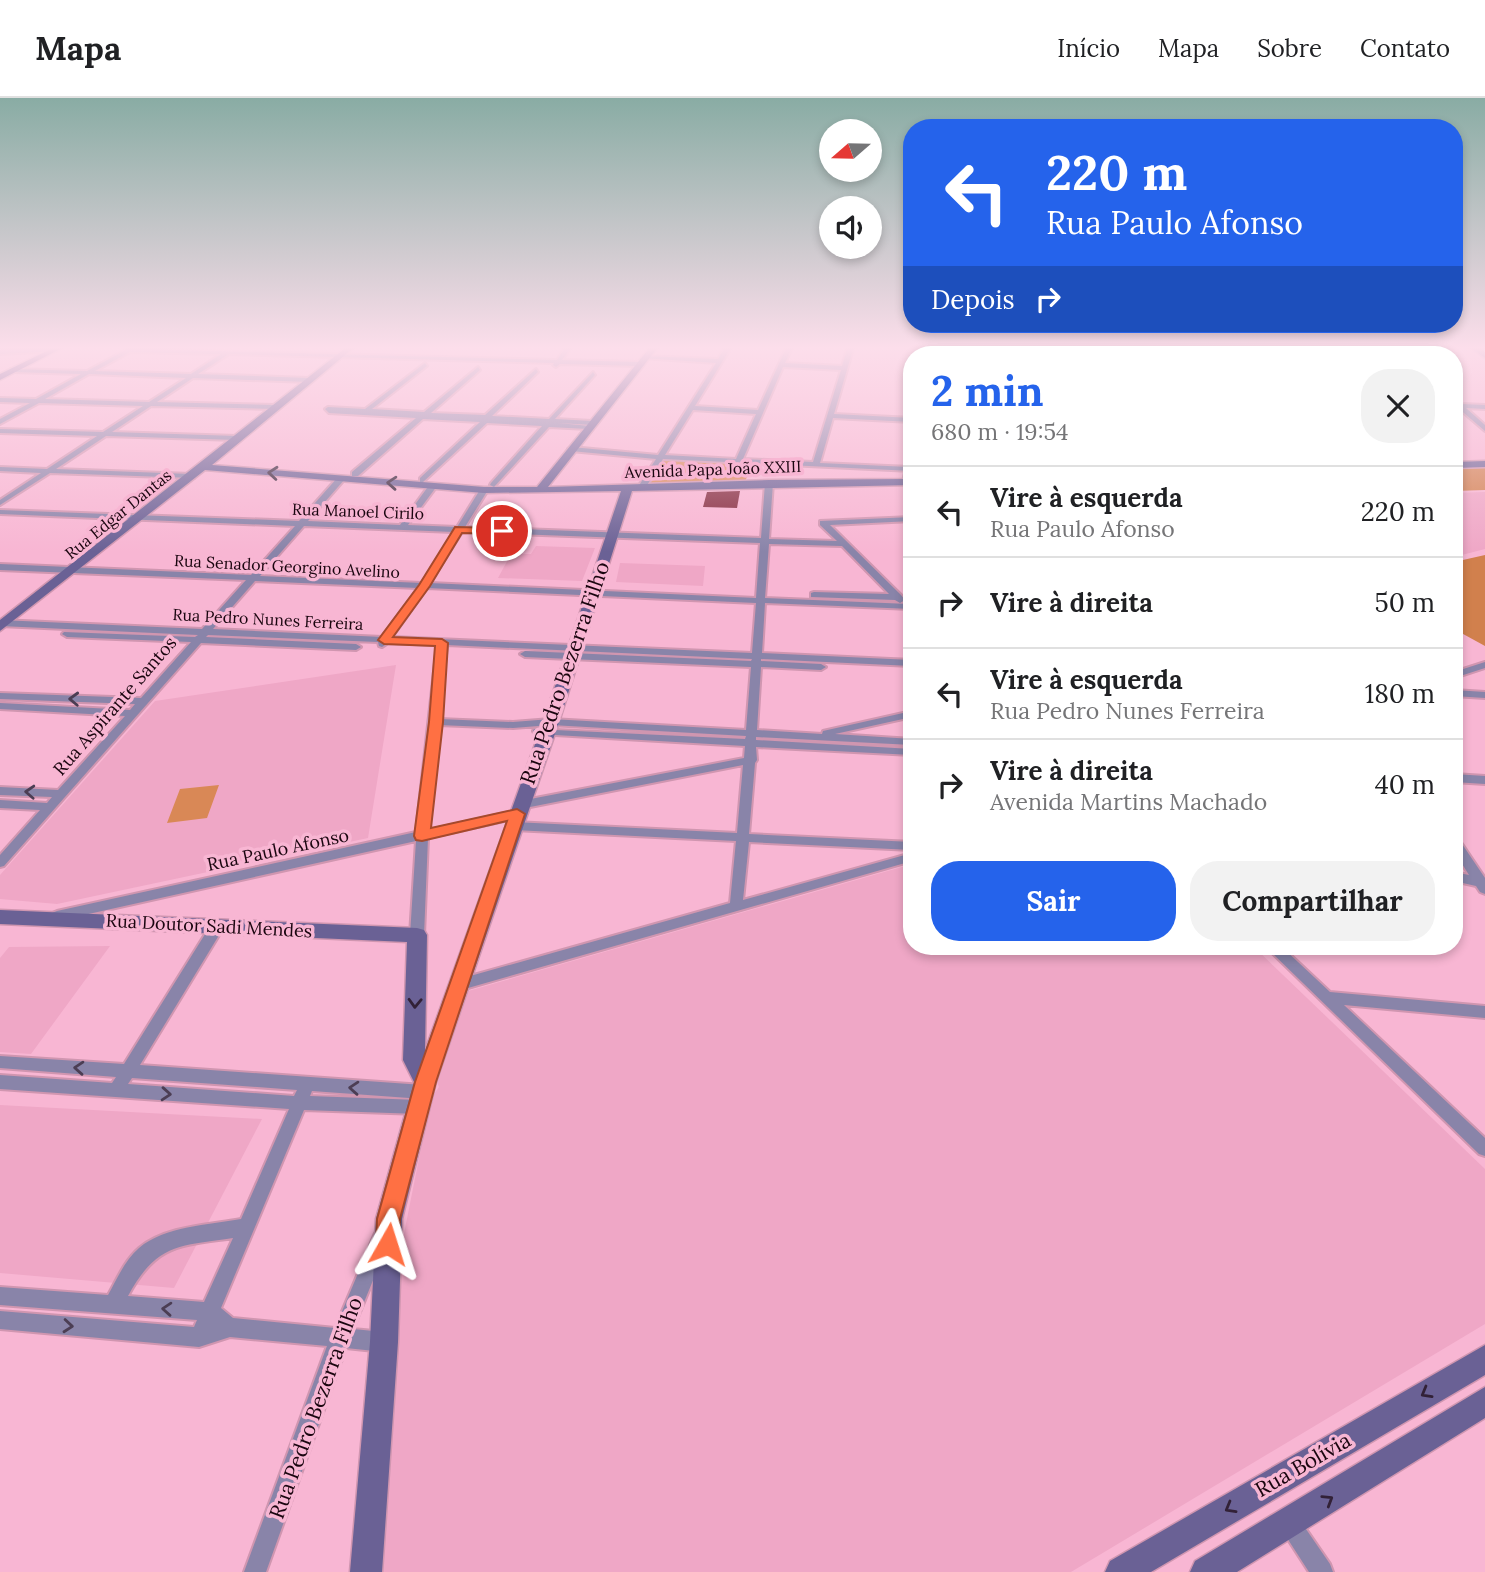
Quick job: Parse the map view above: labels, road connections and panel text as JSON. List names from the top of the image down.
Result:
{
  "streets": {
    "main road": [
      "Avenida Papa João XXIII",
      "Rua Edgar Dantas",
      "Rua Pedro Bezerra Filho",
      "Rua Doutor Sadi Mendes",
      "Rua Bolívia"
    ],
    "street": [
      "Rua Manoel Cirilo",
      "Rua Senador Georgino Avelino",
      "Rua Pedro Nunes Ferreira",
      "Rua Aspirante Santos",
      "Rua Paulo Afonso"
    ]
  },
  "crossings": [
    ["Avenida Papa João XXIII", "Rua Edgar Dantas"],
    ["Avenida Papa João XXIII", "Rua Pedro Bezerra Filho"],
    ["Avenida Papa João XXIII", "Rua Aspirante Santos"],
    ["Rua Manoel Cirilo", "Rua Edgar Dantas"],
    ["Rua Manoel Cirilo", "Rua Pedro Bezerra Filho"],
    ["Rua Manoel Cirilo", "Rua Aspirante Santos"],
    ["Rua Edgar Dantas", "Rua Senador Georgino Avelino"],
    ["Rua Edgar Dantas", "Rua Pedro Nunes Ferreira"],
    ["Rua Senador Georgino Avelino", "Rua Pedro Bezerra Filho"],
    ["Rua Senador Georgino Avelino", "Rua Aspirante Santos"],
    ["Rua Pedro Nunes Ferreira", "Rua Pedro Bezerra Filho"],
    ["Rua Pedro Nunes Ferreira", "Rua Aspirante Santos"],
    ["Rua Pedro Bezerra Filho", "Rua Paulo Afonso"],
    ["Rua Paulo Afonso", "Rua Doutor Sadi Mendes"]
  ],
  "north": "left",
  "page": {
    "header": "Mapa",
    "nav": [
      "Início",
      "Mapa",
      "Sobre",
      "Contato"
    ],
    "turn": ["220 m", "Rua Paulo Afonso"],
    "then": "Depois",
    "heading": ["2 min", "680 m · 19:54"],
    "list": [
      {
        "name": "Vire à esquerda",
        "note": "Rua Paulo Afonso",
        "value": "220 m"
      },
      {
        "name": "Vire à direita",
        "value": "50 m"
      },
      {
        "name": "Vire à esquerda",
        "note": "Rua Pedro Nunes Ferreira",
        "value": "180 m"
      },
      {
        "name": "Vire à direita",
        "note": "Avenida Martins Machado",
        "value": "40 m"
      }
    ],
    "buttons": ["Sair", "Compartilhar"]
  }
}
